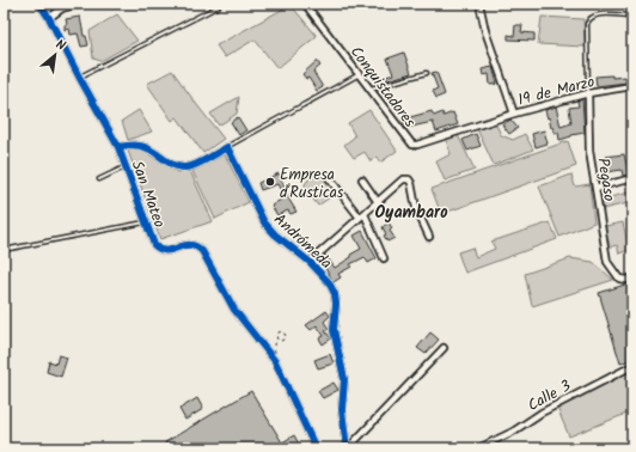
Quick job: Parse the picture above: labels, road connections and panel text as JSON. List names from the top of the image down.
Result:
{
  "streets": {
    "street": [
      "Conquistadores",
      "19 de Marzo",
      "Pegaso",
      "San Mateo",
      "Andrómeda",
      "Calle 3"
    ]
  },
  "crossings": [
    ["Conquistadores", "19 de Marzo"],
    ["19 de Marzo", "Pegaso"]
  ],
  "districts": ["Oyambaro"],
  "places": ["Empresa d'Rusticas"],
  "north": "top right"
}
